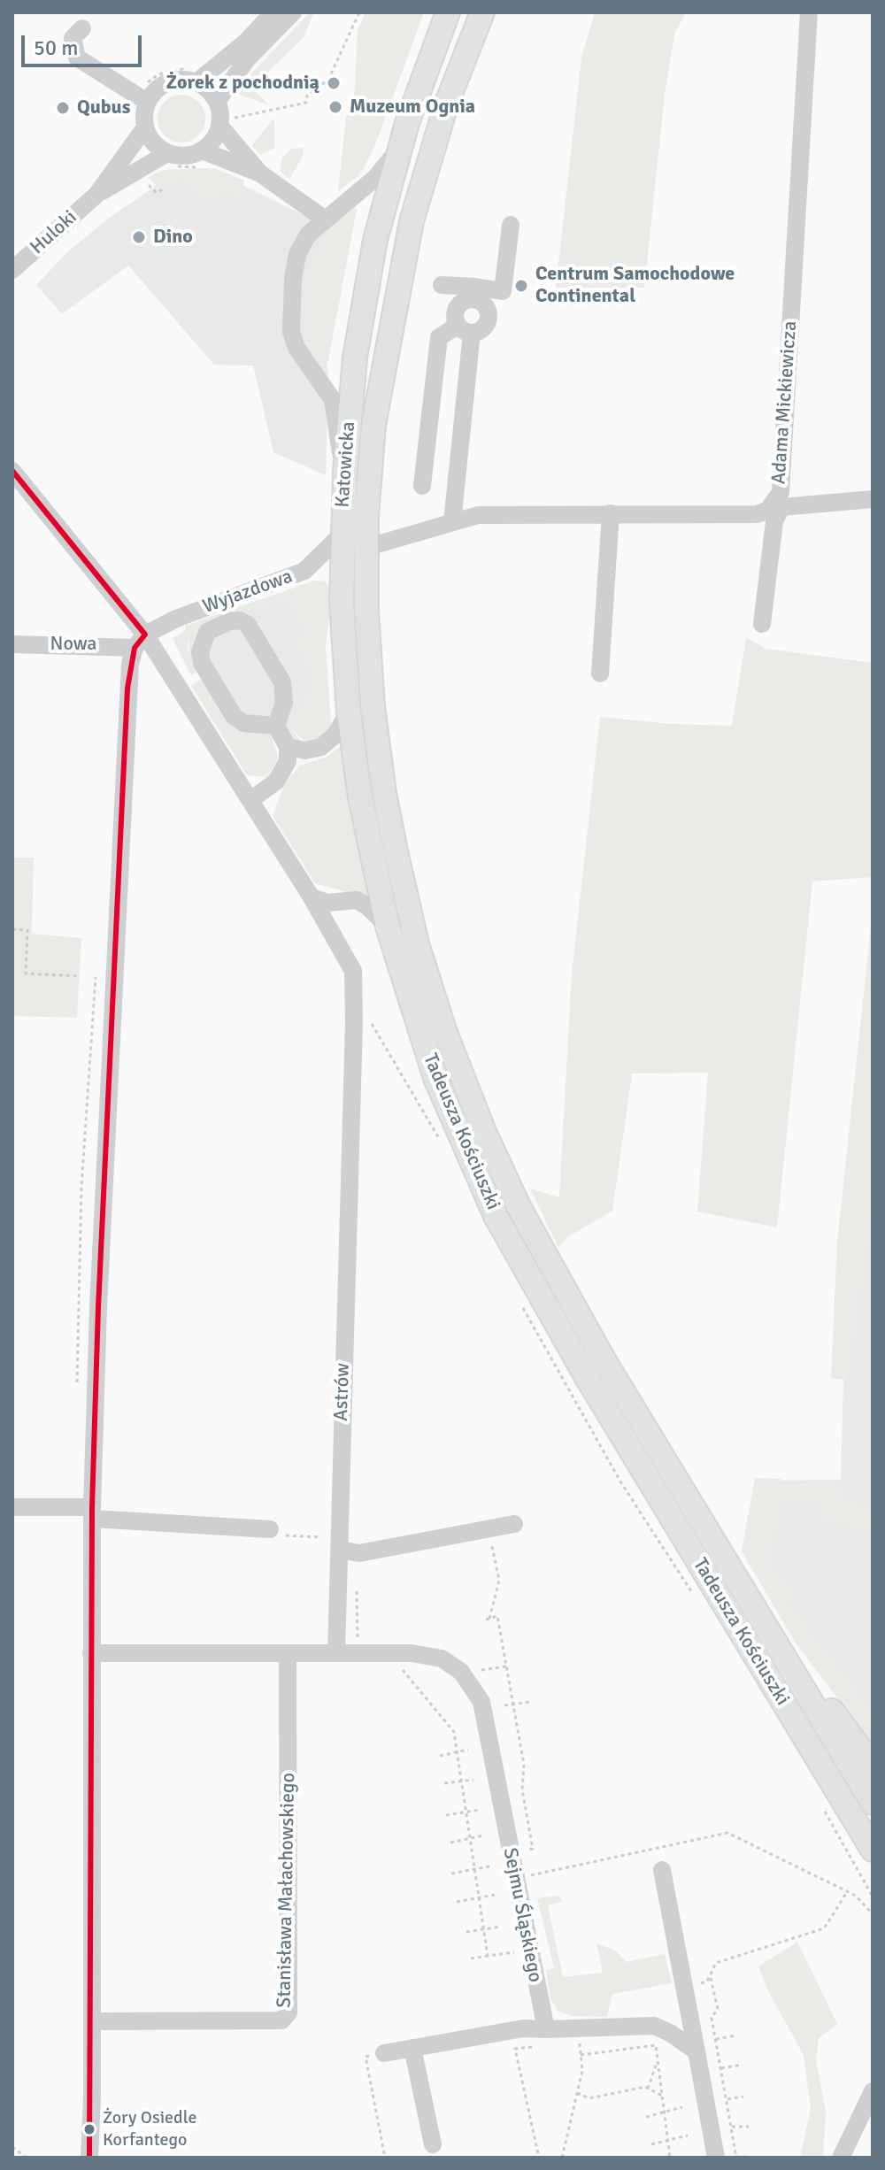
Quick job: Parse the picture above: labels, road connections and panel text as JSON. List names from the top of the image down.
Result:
{
  "streets": {
    "main road": ["Katowicka", "Tadeusza Kościuszki"],
    "street": [
      "Huloki",
      "Adama Mickiewicza",
      "Wyjazdowa",
      "Nowa",
      "Astrów",
      "Stanisława Małachowskiego",
      "Sejmu Śląskiego"
    ]
  },
  "crossings": [
    ["Adama Mickiewicza", "Katowicka"],
    ["Katowicka", "Wyjazdowa"],
    ["Katowicka", "Tadeusza Kościuszki"],
    ["Wyjazdowa", "Nowa"],
    ["Astrów", "Sejmu Śląskiego"]
  ],
  "places": [
    "Żorek z pochodnią",
    "Muzeum Ognia",
    "Qubus",
    "Dino",
    "Centrum Samochodowe Continental",
    "Żory Osiedle Korfantego"
  ],
  "scale_bar": "50 m"
}
